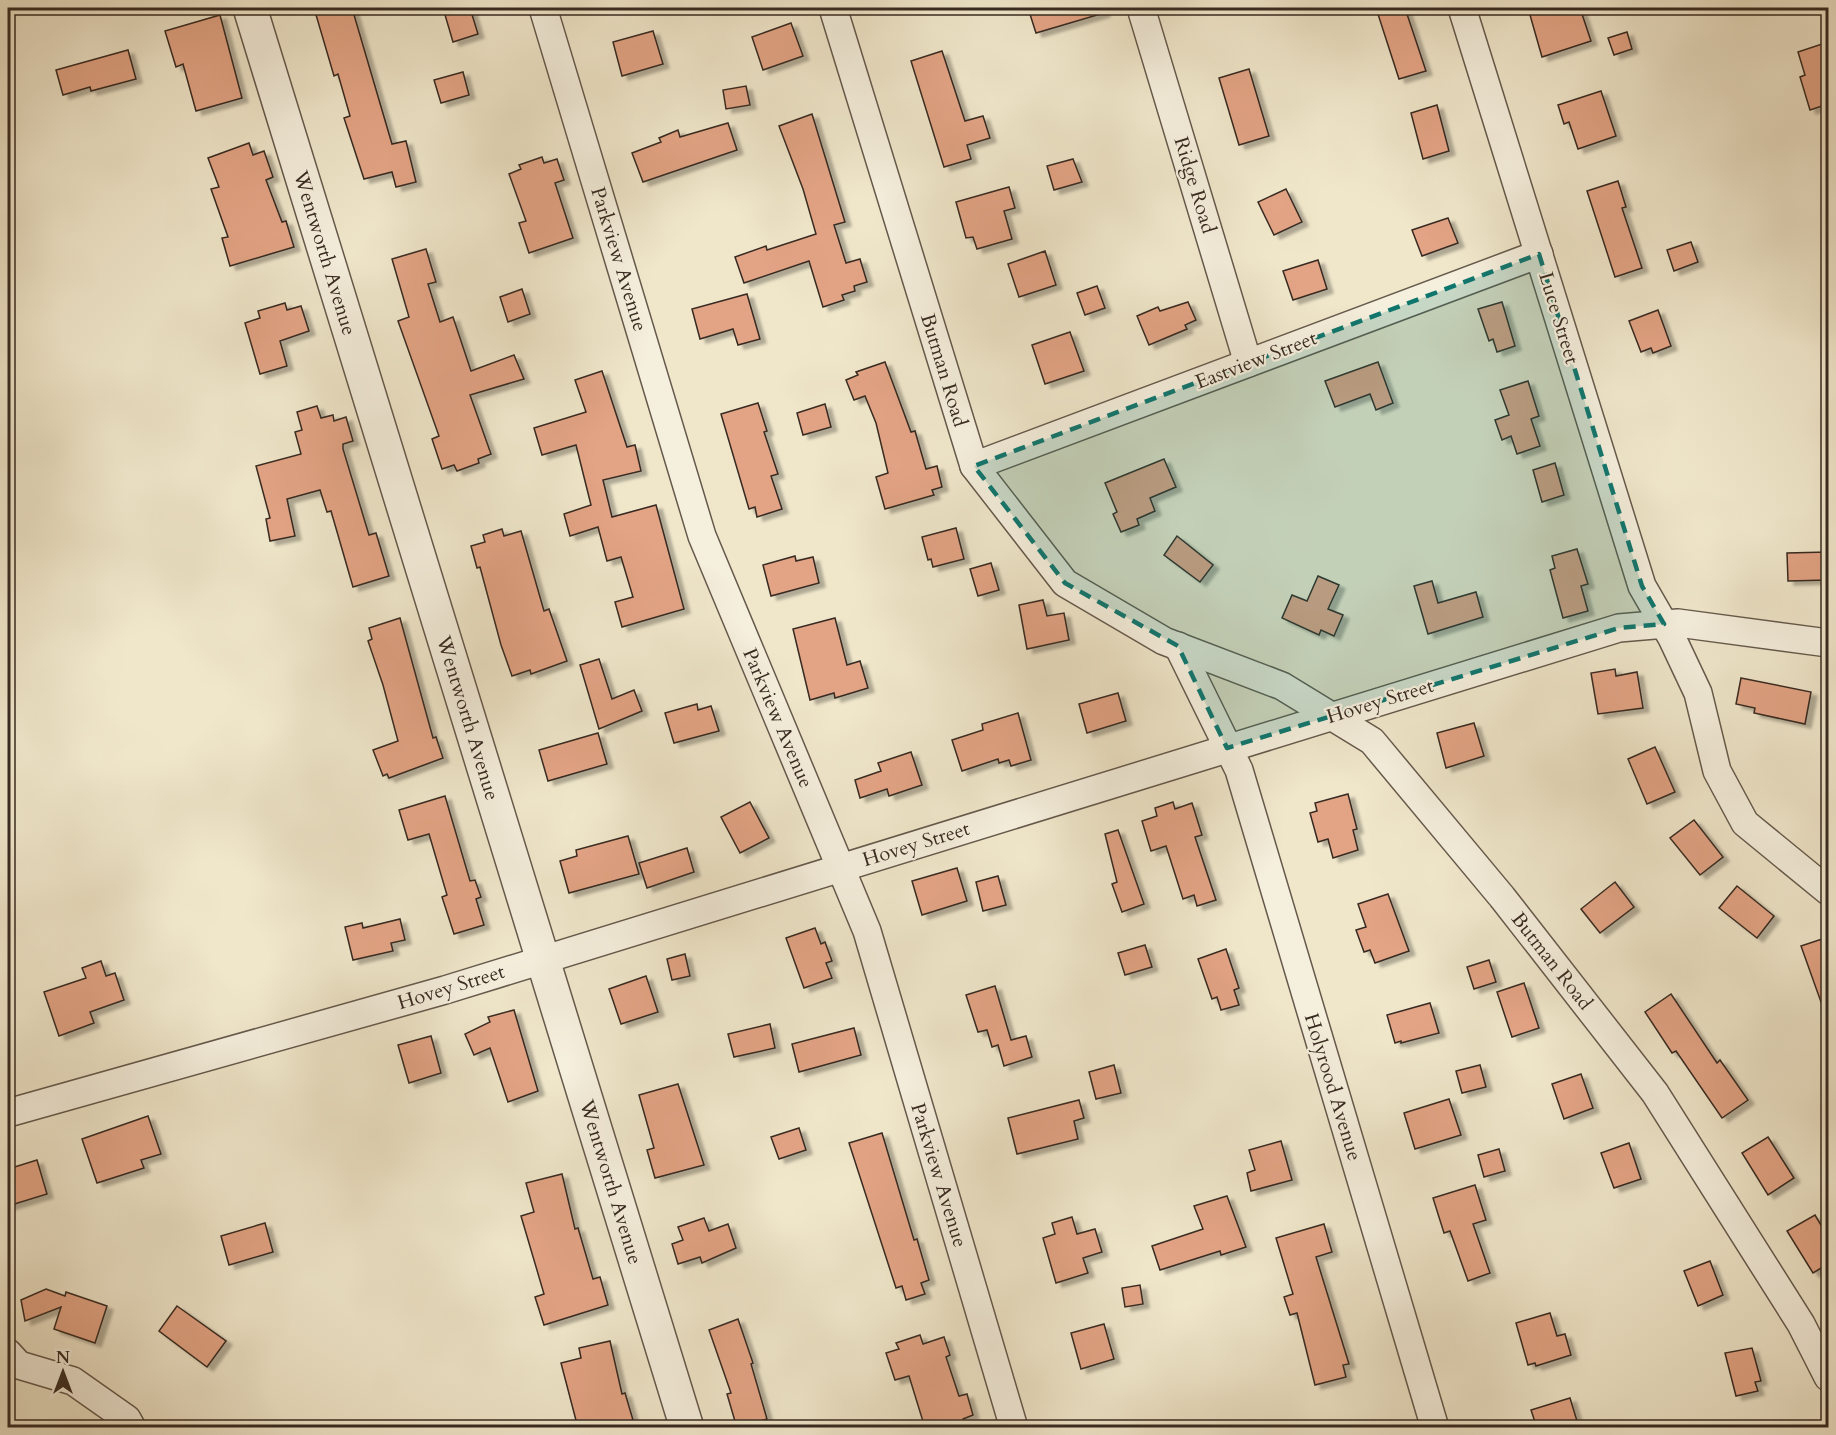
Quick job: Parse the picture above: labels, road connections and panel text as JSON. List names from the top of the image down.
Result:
{
  "streets": {
    "street": [
      "Ridge Road",
      "Wentworth Avenue",
      "Parkview Avenue",
      "Luce Street",
      "Eastview Street",
      "Butman Road",
      "Hovey Street",
      "Holyrood Avenue"
    ]
  },
  "crossings": [
    ["Ridge Road", "Eastview Street"],
    ["Wentworth Avenue", "Hovey Street"],
    ["Parkview Avenue", "Hovey Street"],
    ["Luce Street", "Eastview Street"],
    ["Luce Street", "Hovey Street"],
    ["Eastview Street", "Butman Road"],
    ["Butman Road", "Hovey Street"],
    ["Hovey Street", "Holyrood Avenue"]
  ],
  "north": "top"
}
